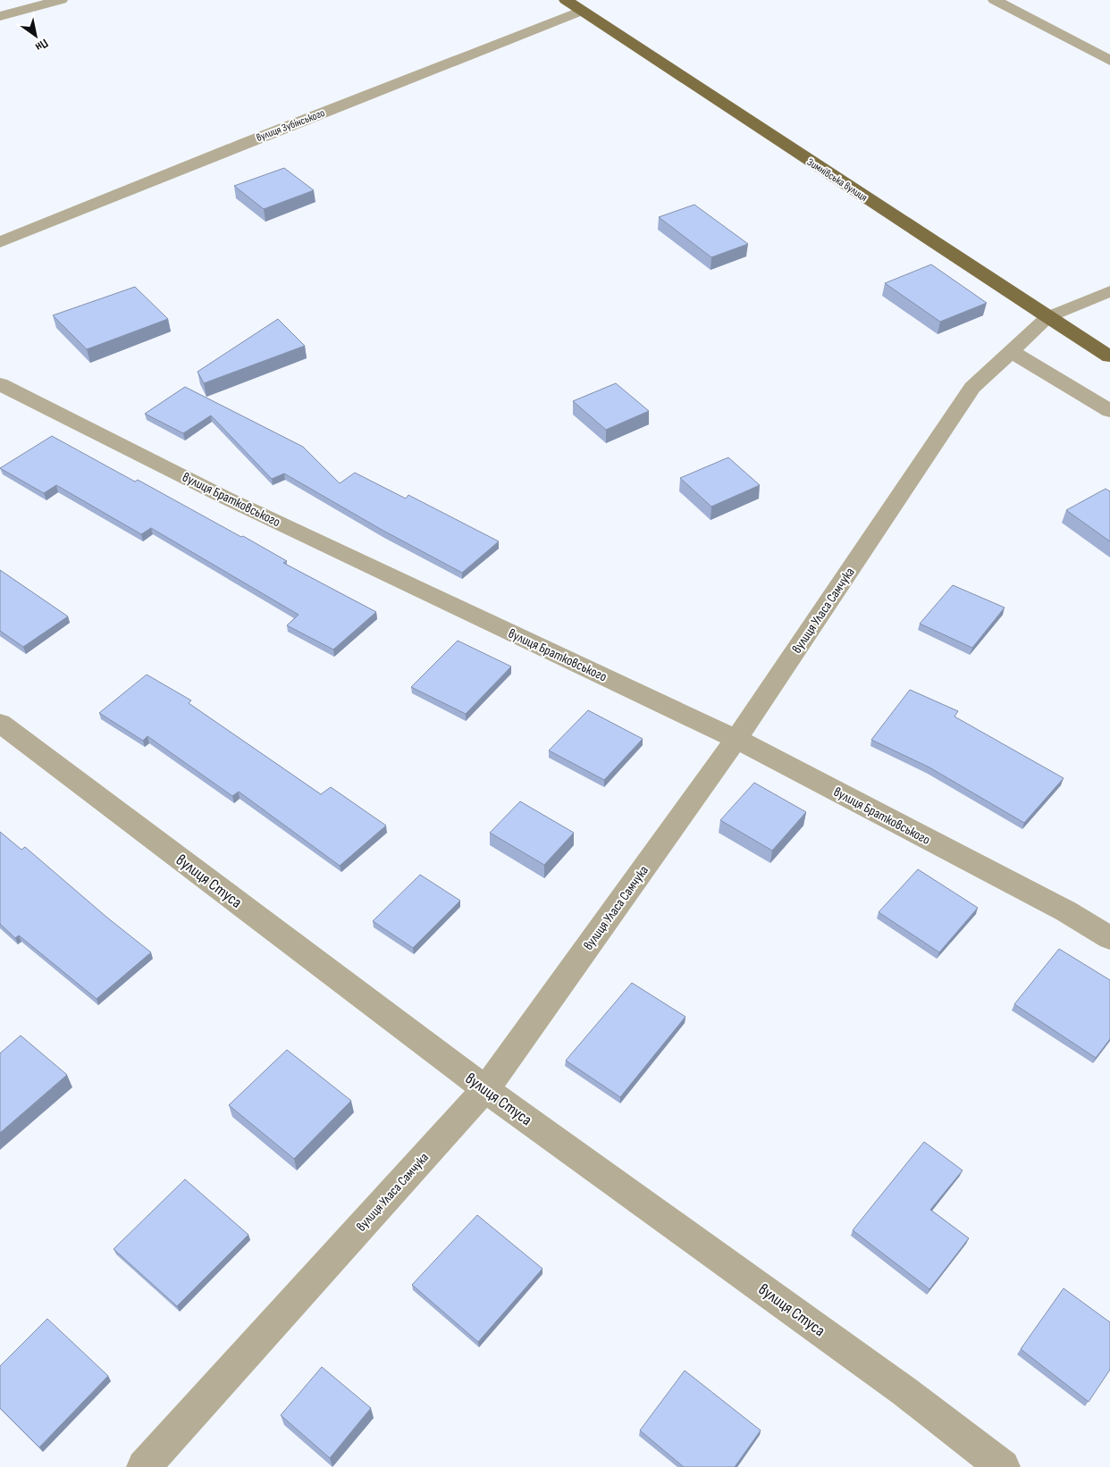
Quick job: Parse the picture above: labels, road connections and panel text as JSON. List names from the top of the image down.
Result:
{
  "streets": {
    "main road": ["Зимнівська вулиця"],
    "street": [
      "вулиця Зубінського",
      "вулиця Братковського",
      "вулиця Уласа Самчука",
      "вулиця Стуса"
    ]
  },
  "crossings": [
    ["вулиця Зубінського", "Зимнівська вулиця"],
    ["Зимнівська вулиця", "вулиця Уласа Самчука"],
    ["вулиця Братковського", "вулиця Уласа Самчука"],
    ["вулиця Уласа Самчука", "вулиця Стуса"]
  ],
  "north": "bottom right"
}
